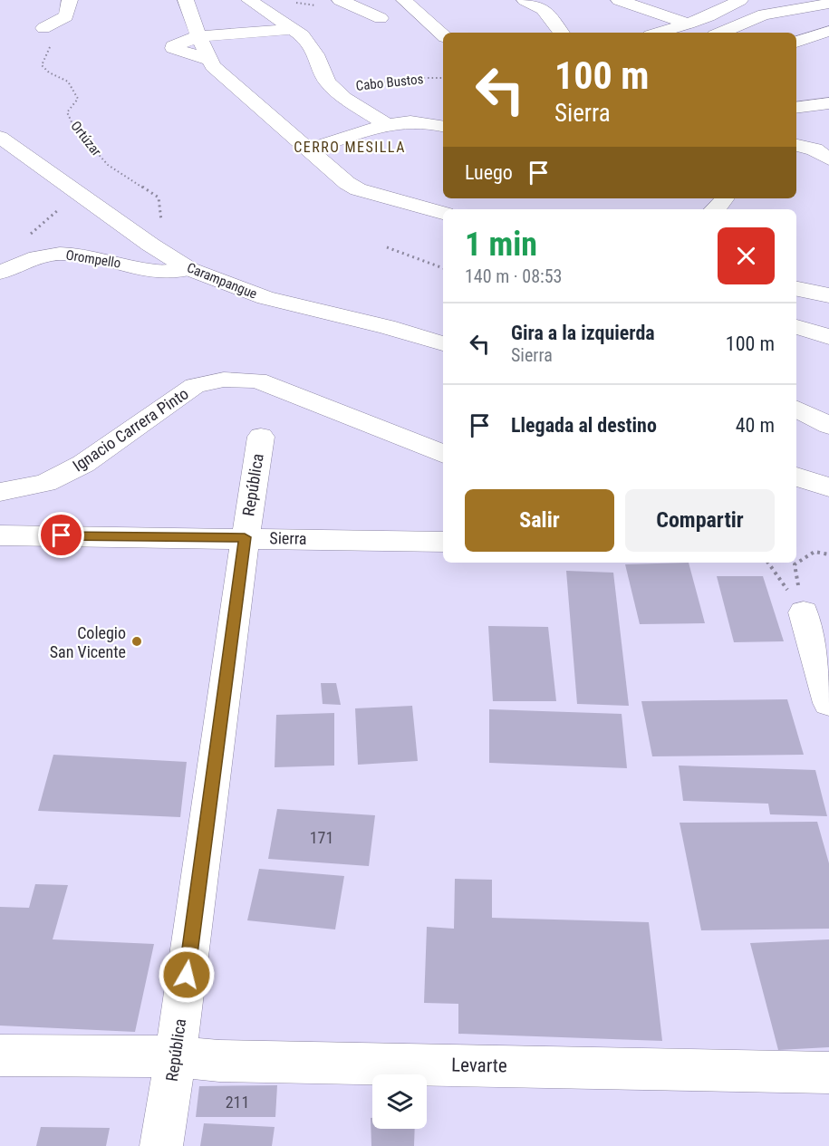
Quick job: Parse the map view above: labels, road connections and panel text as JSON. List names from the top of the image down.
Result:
{
  "streets": {
    "street": [
      "Cabo Bustos",
      "Orompello",
      "Carampangue",
      "Ignacio Carrera Pinto",
      "República",
      "Sierra",
      "Levarte"
    ],
    "path": ["Ortúzar"]
  },
  "crossings": [
    ["Orompello", "Carampangue"],
    ["República", "Sierra"],
    ["República", "Levarte"]
  ],
  "districts": ["CERRO MESILLA"],
  "places": ["Colegio San Vicente"],
  "house_numbers": ["171", "211"],
  "page": {
    "turn": ["100 m", "Sierra"],
    "then": "Luego",
    "heading": ["1 min", "140 m · 08:53"],
    "list": [
      {
        "name": "Gira a la izquierda",
        "note": "Sierra",
        "value": "100 m"
      },
      {
        "name": "Llegada al destino",
        "value": "40 m"
      }
    ],
    "buttons": ["Salir", "Compartir"]
  }
}
